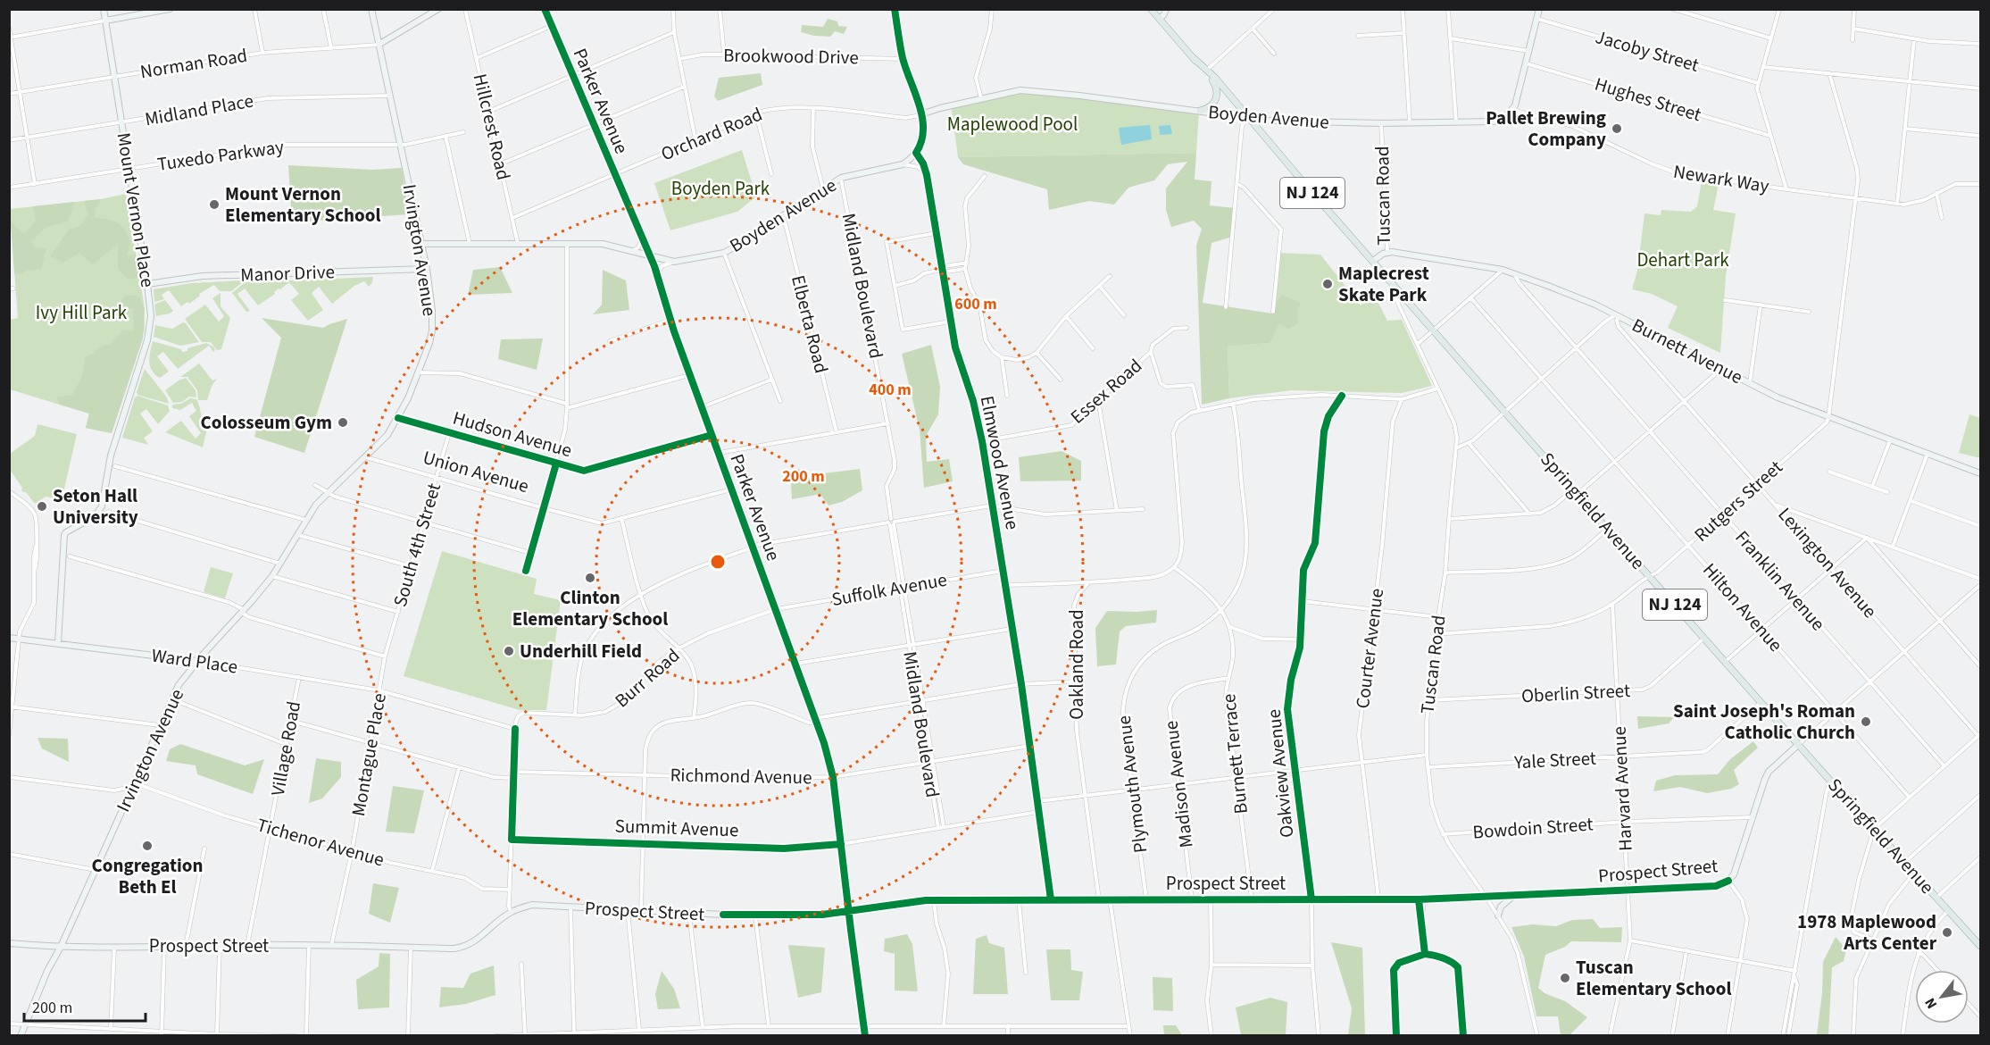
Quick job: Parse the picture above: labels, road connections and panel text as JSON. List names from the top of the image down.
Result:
{
  "streets": {
    "main road": ["NJ 124", "Springfield Avenue"],
    "street": [
      "Jacoby Street",
      "Brookwood Drive",
      "Norman Road",
      "Hughes Street",
      "Parker Avenue",
      "Midland Place",
      "Boyden Avenue",
      "Hillcrest Road",
      "Orchard Road",
      "Tuxedo Parkway",
      "Newark Way",
      "Tuscan Road",
      "Mount Vernon Place",
      "Irvington Avenue",
      "Manor Drive",
      "Midland Boulevard",
      "Elberta Road",
      "Burnett Avenue",
      "Essex Road",
      "Hudson Avenue",
      "Elmwood Avenue",
      "Union Avenue",
      "Rutgers Street",
      "South 4th Street",
      "Lexington Avenue",
      "Franklin Avenue",
      "Suffolk Avenue",
      "Hilton Avenue",
      "Courter Avenue",
      "Ward Place",
      "Oakland Road",
      "Burr Road",
      "Oberlin Street",
      "Village Road",
      "Burnett Terrace",
      "Montague Place",
      "Yale Street",
      "Oakview Avenue",
      "Richmond Avenue",
      "Plymouth Avenue",
      "Madison Avenue",
      "Harvard Avenue",
      "Summit Avenue",
      "Bowdoin Street",
      "Tichenor Avenue",
      "Prospect Street"
    ]
  },
  "crossings": [
    ["Norman Road", "Mount Vernon Place"],
    ["Norman Road", "Irvington Avenue"],
    ["Parker Avenue", "Boyden Avenue"],
    ["Parker Avenue", "Orchard Road"],
    ["Parker Avenue", "Hudson Avenue"],
    ["Parker Avenue", "Union Avenue"],
    ["Parker Avenue", "Suffolk Avenue"],
    ["Parker Avenue", "Burr Road"],
    ["Parker Avenue", "Richmond Avenue"],
    ["Parker Avenue", "Summit Avenue"],
    ["Parker Avenue", "Prospect Street"],
    ["Midland Place", "Mount Vernon Place"],
    ["Midland Place", "Irvington Avenue"],
    ["Boyden Avenue", "Hillcrest Road"],
    ["Boyden Avenue", "Orchard Road"],
    ["Boyden Avenue", "Newark Way"],
    ["Boyden Avenue", "Tuscan Road"],
    ["Boyden Avenue", "Irvington Avenue"],
    ["Boyden Avenue", "Midland Boulevard"],
    ["Boyden Avenue", "Elberta Road"],
    ["Boyden Avenue", "Elmwood Avenue"],
    ["Boyden Avenue", "Springfield Avenue"],
    ["Hillcrest Road", "Orchard Road"],
    ["Tuxedo Parkway", "Mount Vernon Place"],
    ["Tuxedo Parkway", "Irvington Avenue"],
    ["Tuscan Road", "Burnett Avenue"],
    ["Tuscan Road", "Rutgers Street"],
    ["Tuscan Road", "Springfield Avenue"],
    ["Tuscan Road", "Oberlin Street"],
    ["Tuscan Road", "Yale Street"],
    ["Tuscan Road", "Bowdoin Street"],
    ["Tuscan Road", "Prospect Street"],
    ["Mount Vernon Place", "Manor Drive"],
    ["Mount Vernon Place", "Ward Place"],
    ["Irvington Avenue", "Manor Drive"],
    ["Irvington Avenue", "Hudson Avenue"],
    ["Irvington Avenue", "Union Avenue"],
    ["Irvington Avenue", "Ward Place"],
    ["Irvington Avenue", "Tichenor Avenue"],
    ["Irvington Avenue", "Prospect Street"],
    ["Midland Boulevard", "Suffolk Avenue"],
    ["Midland Boulevard", "Richmond Avenue"],
    ["Midland Boulevard", "Summit Avenue"],
    ["Burnett Avenue", "Rutgers Street"],
    ["Burnett Avenue", "Lexington Avenue"],
    ["Burnett Avenue", "Franklin Avenue"],
    ["Essex Road", "Elmwood Avenue"],
    ["Hudson Avenue", "South 4th Street"],
    ["Elmwood Avenue", "Suffolk Avenue"],
    ["Elmwood Avenue", "Richmond Avenue"],
    ["Elmwood Avenue", "Summit Avenue"],
    ["Elmwood Avenue", "Prospect Street"],
    ["Union Avenue", "South 4th Street"],
    ["Rutgers Street", "Springfield Avenue"],
    ["Rutgers Street", "Lexington Avenue"],
    ["Rutgers Street", "Franklin Avenue"],
    ["Rutgers Street", "Hilton Avenue"],
    ["Rutgers Street", "Harvard Avenue"],
    ["Springfield Avenue", "Oberlin Street"],
    ["Springfield Avenue", "Yale Street"],
    ["Springfield Avenue", "Prospect Street"],
    ["South 4th Street", "Montague Place"],
    ["Lexington Avenue", "Prospect Street"],
    ["Franklin Avenue", "Prospect Street"],
    ["Suffolk Avenue", "Burr Road"],
    ["Hilton Avenue", "Prospect Street"],
    ["Courter Avenue", "Prospect Street"],
    ["Ward Place", "Burr Road"],
    ["Ward Place", "Village Road"],
    ["Ward Place", "Montague Place"],
    ["Oakland Road", "Burnett Terrace"],
    ["Oakland Road", "Prospect Street"],
    ["Oberlin Street", "Harvard Avenue"],
    ["Village Road", "Tichenor Avenue"],
    ["Village Road", "Prospect Street"],
    ["Burnett Terrace", "Plymouth Avenue"],
    ["Burnett Terrace", "Madison Avenue"],
    ["Burnett Terrace", "Prospect Street"],
    ["Montague Place", "Tichenor Avenue"],
    ["Montague Place", "Prospect Street"],
    ["Yale Street", "Harvard Avenue"],
    ["Oakview Avenue", "Prospect Street"],
    ["Plymouth Avenue", "Prospect Street"],
    ["Madison Avenue", "Prospect Street"],
    ["Harvard Avenue", "Bowdoin Street"],
    ["Harvard Avenue", "Prospect Street"],
    ["Bowdoin Street", "Prospect Street"]
  ],
  "parks": [
    "Maplewood Pool",
    "Boyden Park",
    "Dehart Park",
    "Ivy Hill Park"
  ],
  "places": [
    "Pallet Brewing Company",
    "Mount Vernon Elementary School",
    "Maplecrest Skate Park",
    "Colosseum Gym",
    "Seton Hall University",
    "Clinton Elementary School",
    "Underhill Field",
    "Saint Joseph's Roman Catholic Church",
    "Congregation Beth El",
    "1978 Maplewood Arts Center",
    "Tuscan Elementary School"
  ],
  "scale_bar": "200 m",
  "north": "bottom left",
  "rings": ["600 m", "400 m", "200 m"]
}
